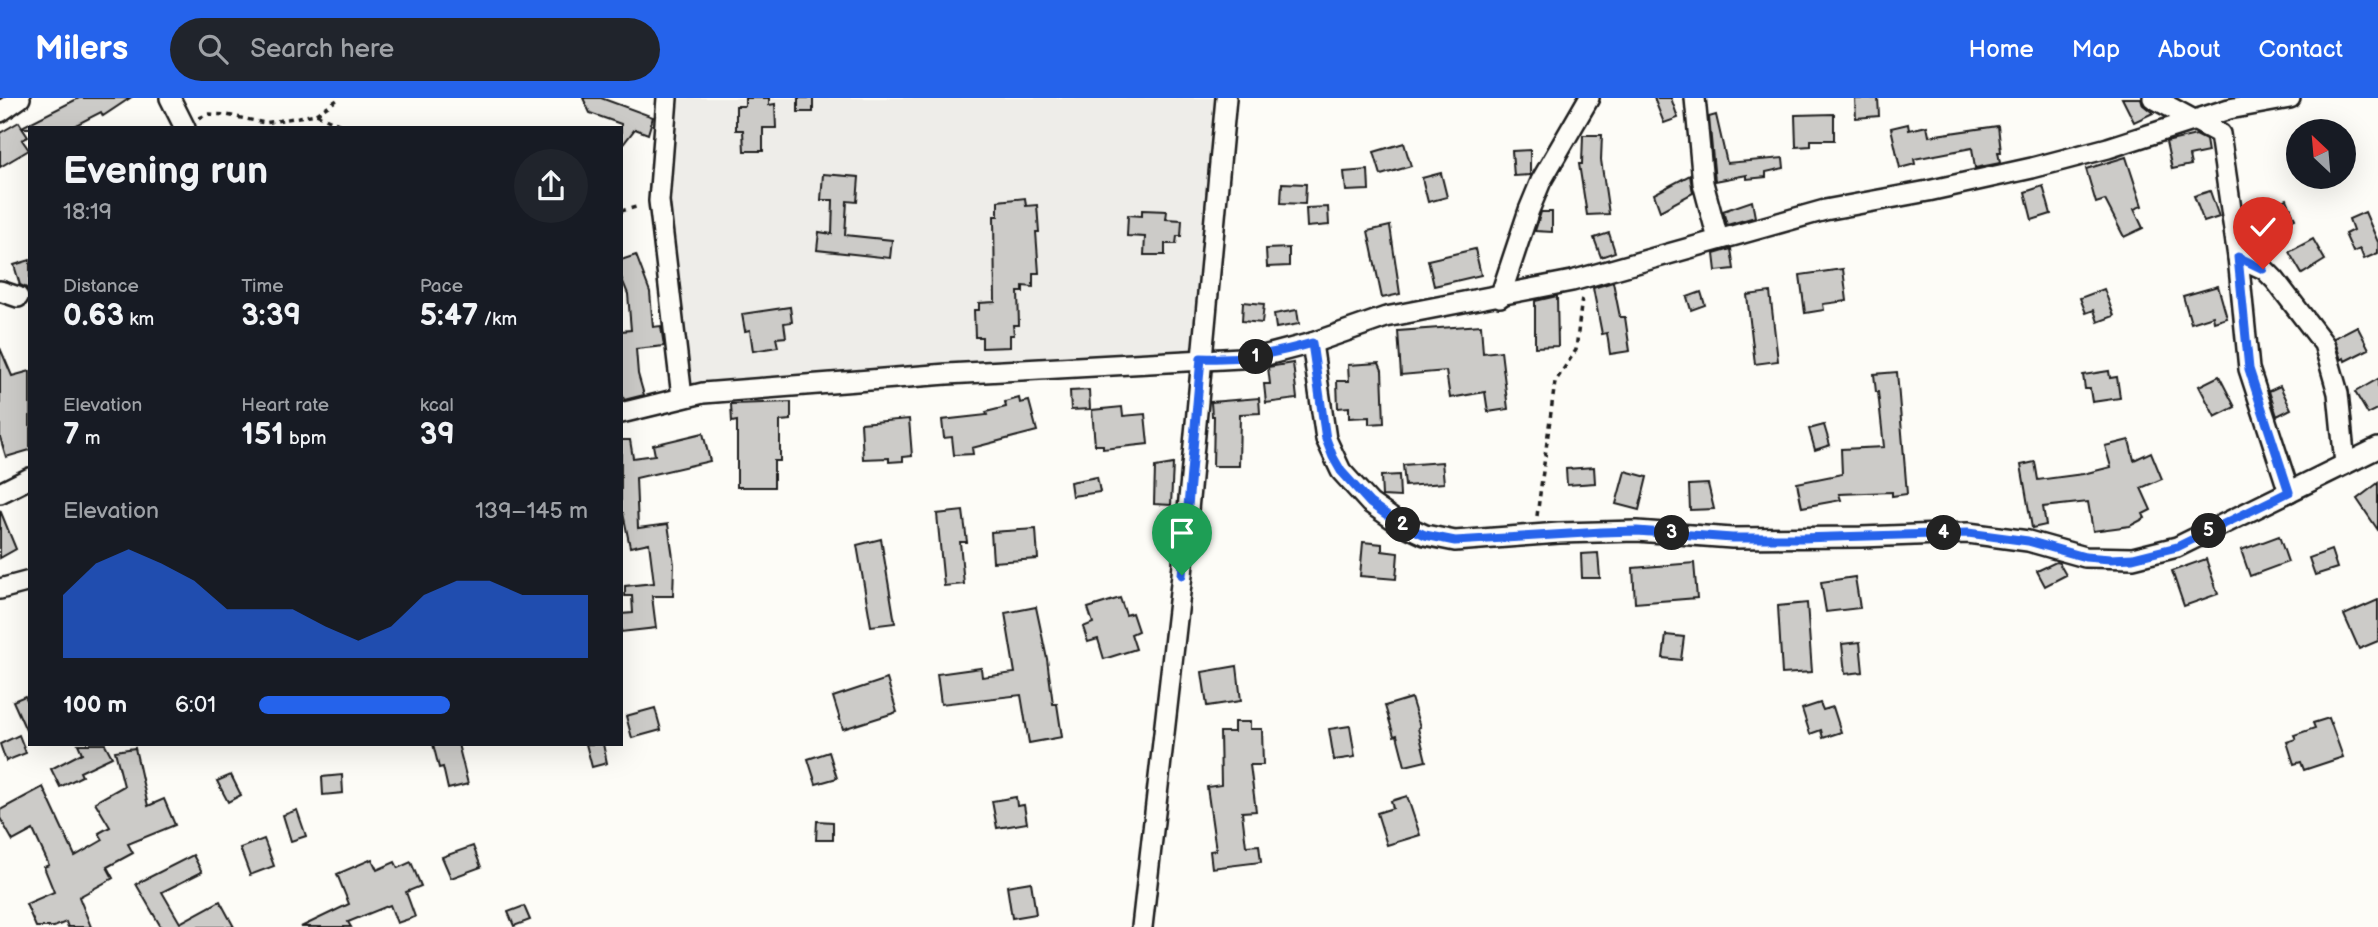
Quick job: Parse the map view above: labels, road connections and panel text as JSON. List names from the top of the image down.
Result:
{
  "north": "top left",
  "page": {
    "header": "Milers",
    "search": "Search here",
    "nav": [
      "Home",
      "Map",
      "About",
      "Contact"
    ],
    "heading": ["Evening run", "18:19"],
    "stats": [
      ["Distance", "0.63 km"],
      ["Time", "3:39"],
      ["Pace", "5:47 /km"],
      ["Elevation", "7 m"],
      ["Heart rate", "151 bpm"],
      ["kcal", "39"]
    ],
    "pins": [
      "1",
      "2",
      "5",
      "3",
      "4"
    ],
    "chart": ["Elevation", "139–145 m"],
    "list": [
      {
        "name": "100 m",
        "note": "6:01"
      }
    ]
  }
}
